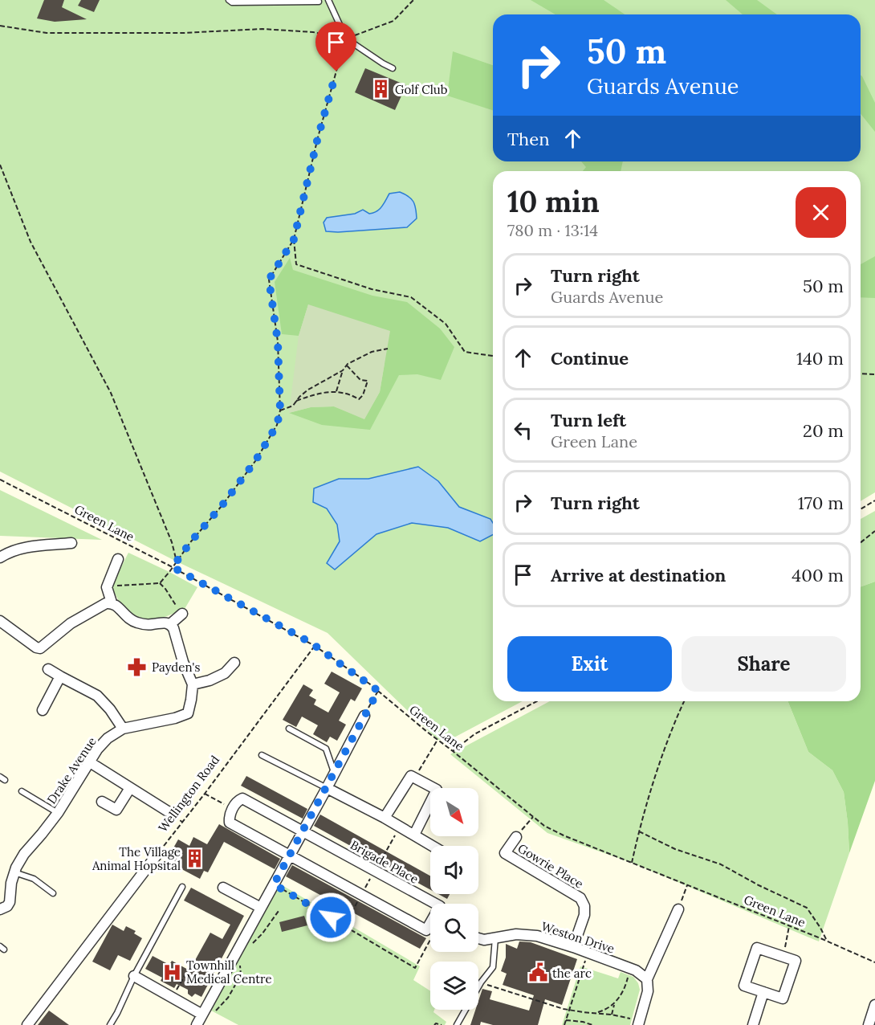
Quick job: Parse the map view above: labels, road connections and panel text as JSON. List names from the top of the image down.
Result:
{
  "streets": {
    "street": [
      "Drake Avenue",
      "Brigade Place",
      "Gowrie Place",
      "Weston Drive"
    ],
    "path": ["Green Lane", "Wellington Road"]
  },
  "crossings": [
    ["Green Lane", "Wellington Road"],
    ["Gowrie Place", "Weston Drive"]
  ],
  "places": {
    "building": ["Golf Club", "The Village Animal Hopsital"],
    "pharmacy": ["Payden's"],
    "hospital": ["Townhill Medical Centre"],
    "public building": ["the arc"]
  },
  "north": "bottom right",
  "page": {
    "turn": ["50 m", "Guards Avenue"],
    "then": "Then",
    "heading": ["10 min", "780 m · 13:14"],
    "list": [
      {
        "name": "Turn right",
        "note": "Guards Avenue",
        "value": "50 m"
      },
      {
        "name": "Continue",
        "value": "140 m"
      },
      {
        "name": "Turn left",
        "note": "Green Lane",
        "value": "20 m"
      },
      {
        "name": "Turn right",
        "value": "170 m"
      },
      {
        "name": "Arrive at destination",
        "value": "400 m"
      }
    ],
    "buttons": ["Exit", "Share"]
  }
}
